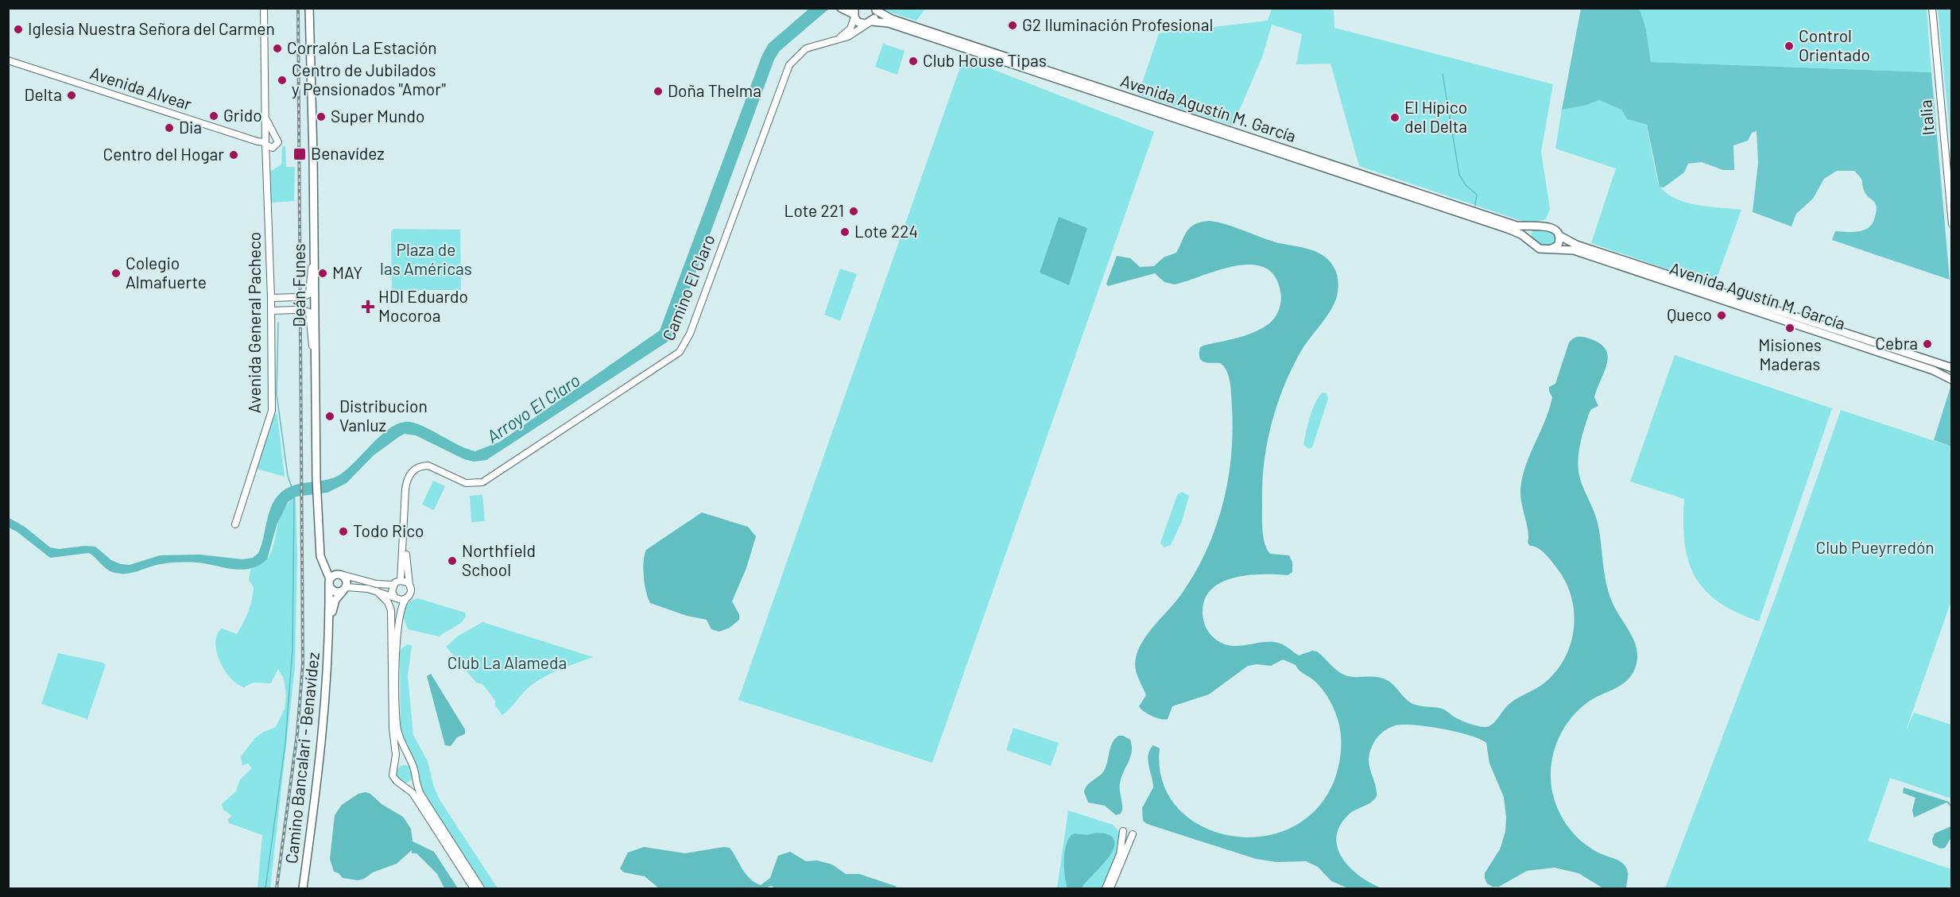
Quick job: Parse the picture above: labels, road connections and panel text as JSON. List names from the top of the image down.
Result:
{
  "streets": {
    "main road": ["Avenida Agustín M. García", "Deán Funes", "Camino Bancalari - Benavídez"],
    "street": [
      "Avenida Alvear",
      "Italia",
      "Camino El Claro",
      "Avenida General Pacheco"
    ]
  },
  "crossings": [
    ["Avenida Alvear", "Avenida General Pacheco"],
    ["Avenida Agustín M. García", "Camino El Claro"],
    ["Deán Funes", "Camino Bancalari - Benavídez"]
  ],
  "water": ["Arroyo El Claro"],
  "parks": ["Plaza de las Américas", "Club Pueyrredón", "Club La Alameda"],
  "places": {
    "other": [
      "G2 Iluminación Profesional",
      "Iglesia Nuestra Señora del Carmen",
      "Control Orientado",
      "Corralón La Estación",
      "Club House Tipas",
      "Centro de Jubilados y Pensionados \"Amor\"",
      "Doña Thelma",
      "Delta",
      "Grido",
      "Super Mundo",
      "El Hípico del Delta",
      "Dia",
      "Centro del Hogar",
      "Lote 221",
      "Lote 224",
      "Colegio Almafuerte",
      "MAY",
      "Queco",
      "Misiones Maderas",
      "Cebra",
      "Distribucion Vanluz",
      "Todo Rico",
      "Northfield School"
    ],
    "transit": ["Benavídez"],
    "health": ["HDI Eduardo Mocoroa"]
  }
}
